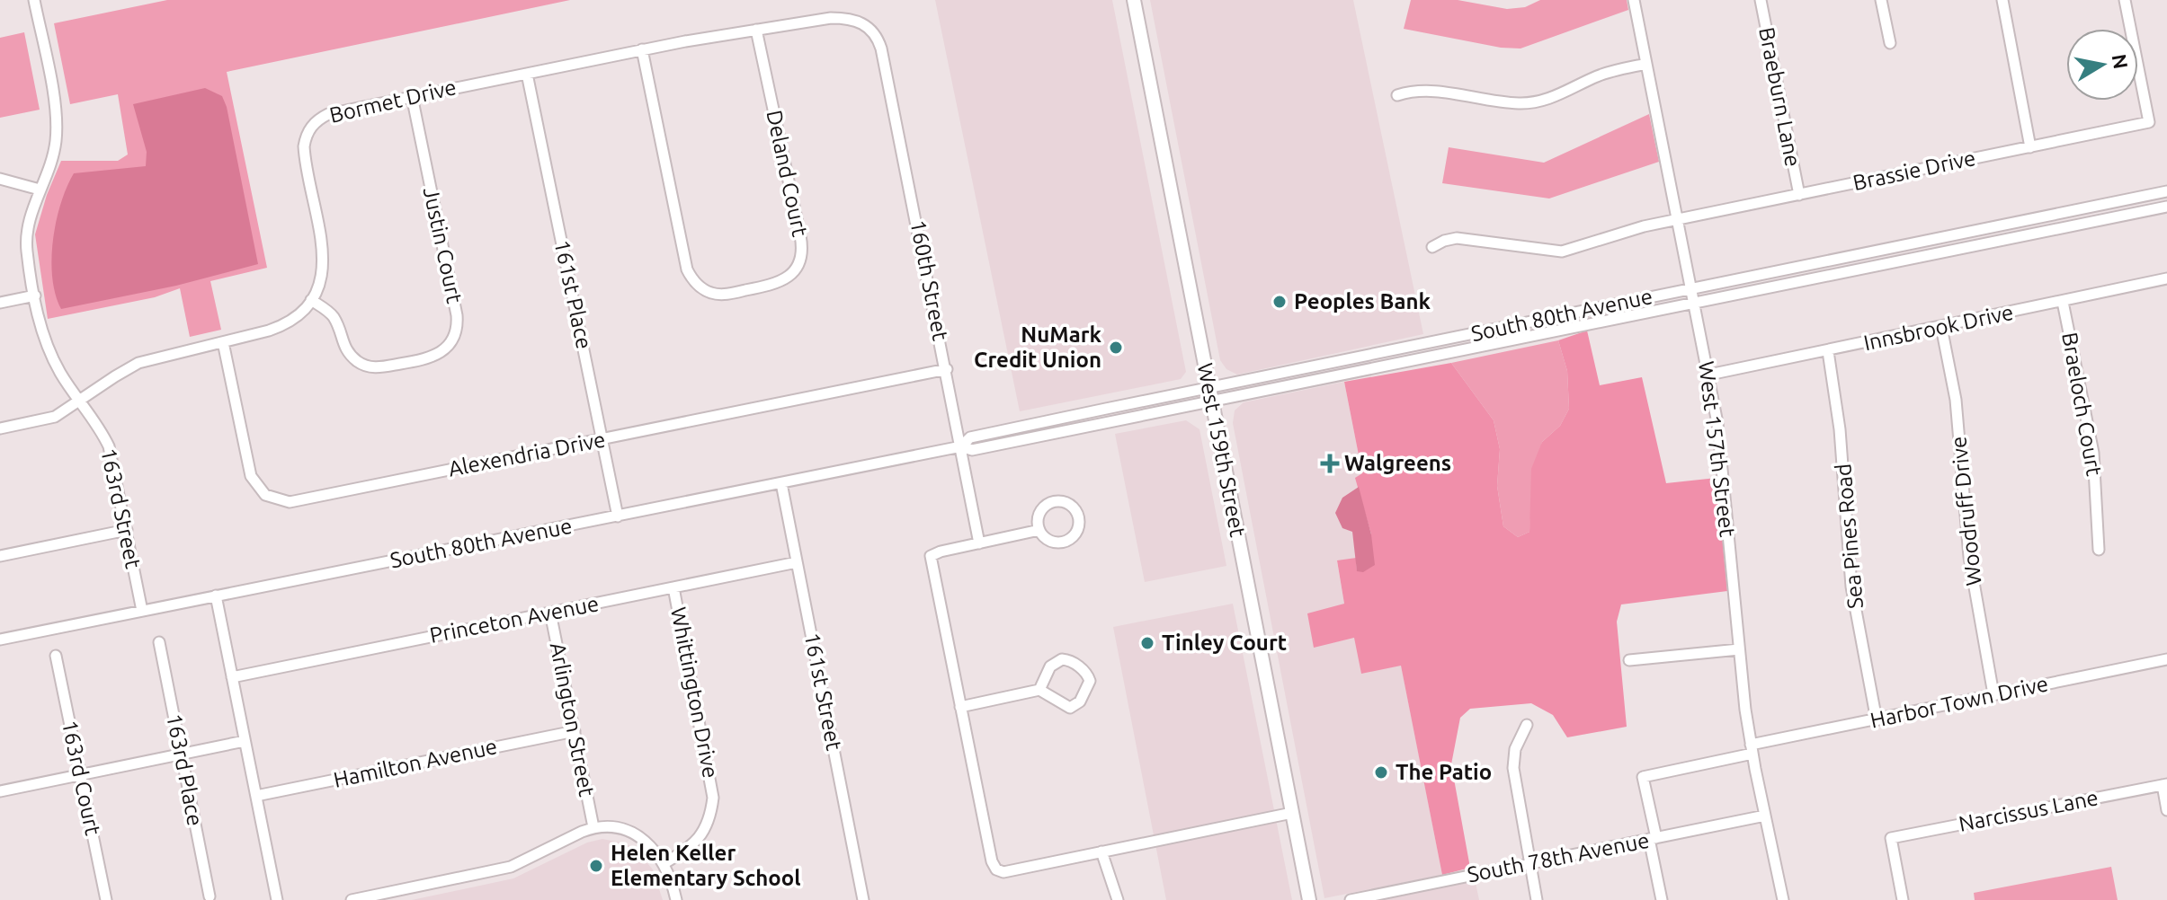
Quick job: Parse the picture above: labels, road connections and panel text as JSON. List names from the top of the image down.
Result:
{
  "streets": {
    "main road": ["West 159th Street"],
    "street": [
      "Braeburn Lane",
      "Bormet Drive",
      "Brassie Drive",
      "Deland Court",
      "Justin Court",
      "160th Street",
      "161st Place",
      "South 80th Avenue",
      "Innsbrook Drive",
      "Braeloch Court",
      "West 157th Street",
      "Alexendria Drive",
      "163rd Street",
      "Woodruff Drive",
      "Sea Pines Road",
      "Princeton Avenue",
      "161st Street",
      "Whittington Drive",
      "Harbor Town Drive",
      "Arlington Street",
      "Hamilton Avenue",
      "163rd Place",
      "163rd Court",
      "Narcissus Lane",
      "South 78th Avenue"
    ]
  },
  "crossings": [
    ["Braeburn Lane", "Brassie Drive"],
    ["Bormet Drive", "Deland Court"],
    ["Bormet Drive", "Justin Court"],
    ["Bormet Drive", "160th Street"],
    ["Bormet Drive", "161st Place"],
    ["Brassie Drive", "West 157th Street"],
    ["160th Street", "South 80th Avenue"],
    ["160th Street", "Alexendria Drive"],
    ["161st Place", "South 80th Avenue"],
    ["161st Place", "Alexendria Drive"],
    ["South 80th Avenue", "West 157th Street"],
    ["South 80th Avenue", "West 159th Street"],
    ["South 80th Avenue", "163rd Street"],
    ["South 80th Avenue", "161st Street"],
    ["Innsbrook Drive", "Braeloch Court"],
    ["Innsbrook Drive", "West 157th Street"],
    ["Innsbrook Drive", "Woodruff Drive"],
    ["Innsbrook Drive", "Sea Pines Road"],
    ["West 157th Street", "Harbor Town Drive"],
    ["West 157th Street", "South 78th Avenue"],
    ["Woodruff Drive", "Harbor Town Drive"],
    ["Sea Pines Road", "Harbor Town Drive"],
    ["Princeton Avenue", "161st Street"],
    ["Princeton Avenue", "Whittington Drive"],
    ["Princeton Avenue", "Arlington Street"],
    ["Harbor Town Drive", "South 78th Avenue"],
    ["Arlington Street", "Hamilton Avenue"]
  ],
  "places": {
    "other": [
      "Peoples Bank",
      "NuMark Credit Union",
      "Tinley Court",
      "The Patio",
      "Helen Keller Elementary School"
    ],
    "health": ["Walgreens"]
  },
  "north": "right"
}
